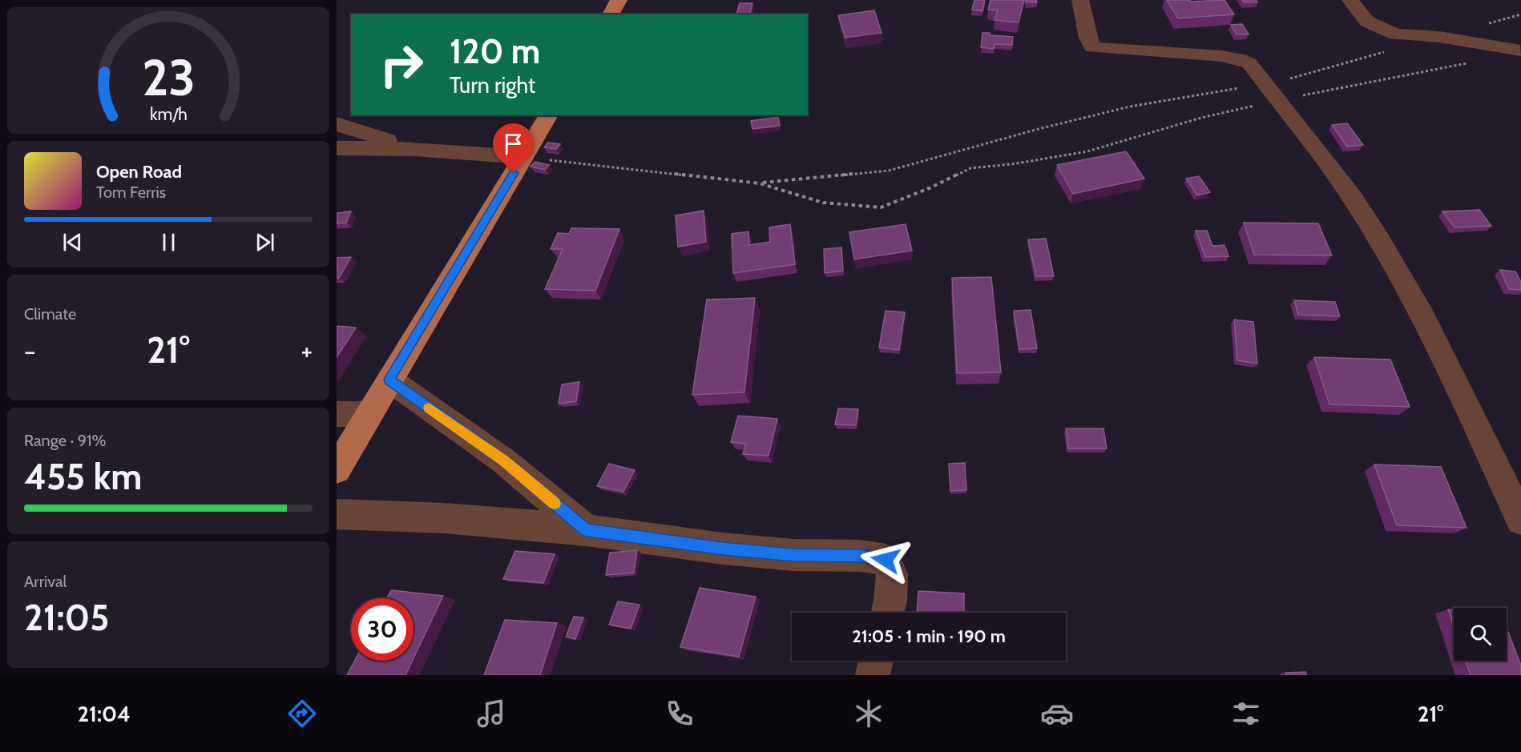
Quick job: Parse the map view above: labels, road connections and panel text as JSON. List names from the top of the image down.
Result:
{
  "page": {
    "turn": ["120 m", "Turn right"],
    "song": ["Open Road", "Tom Ferris"],
    "tile": [
      "Climate",
      ["Range · 91%", "455 km"],
      ["Arrival", "21:05"]
    ],
    "heat": ["−", "21°", "+"],
    "limit": "30",
    "trip": "21:05 · 1 min · 190 m",
    "tabs": ["21:04", "21°"],
    "gauge": ["23", "km/h"]
  }
}
